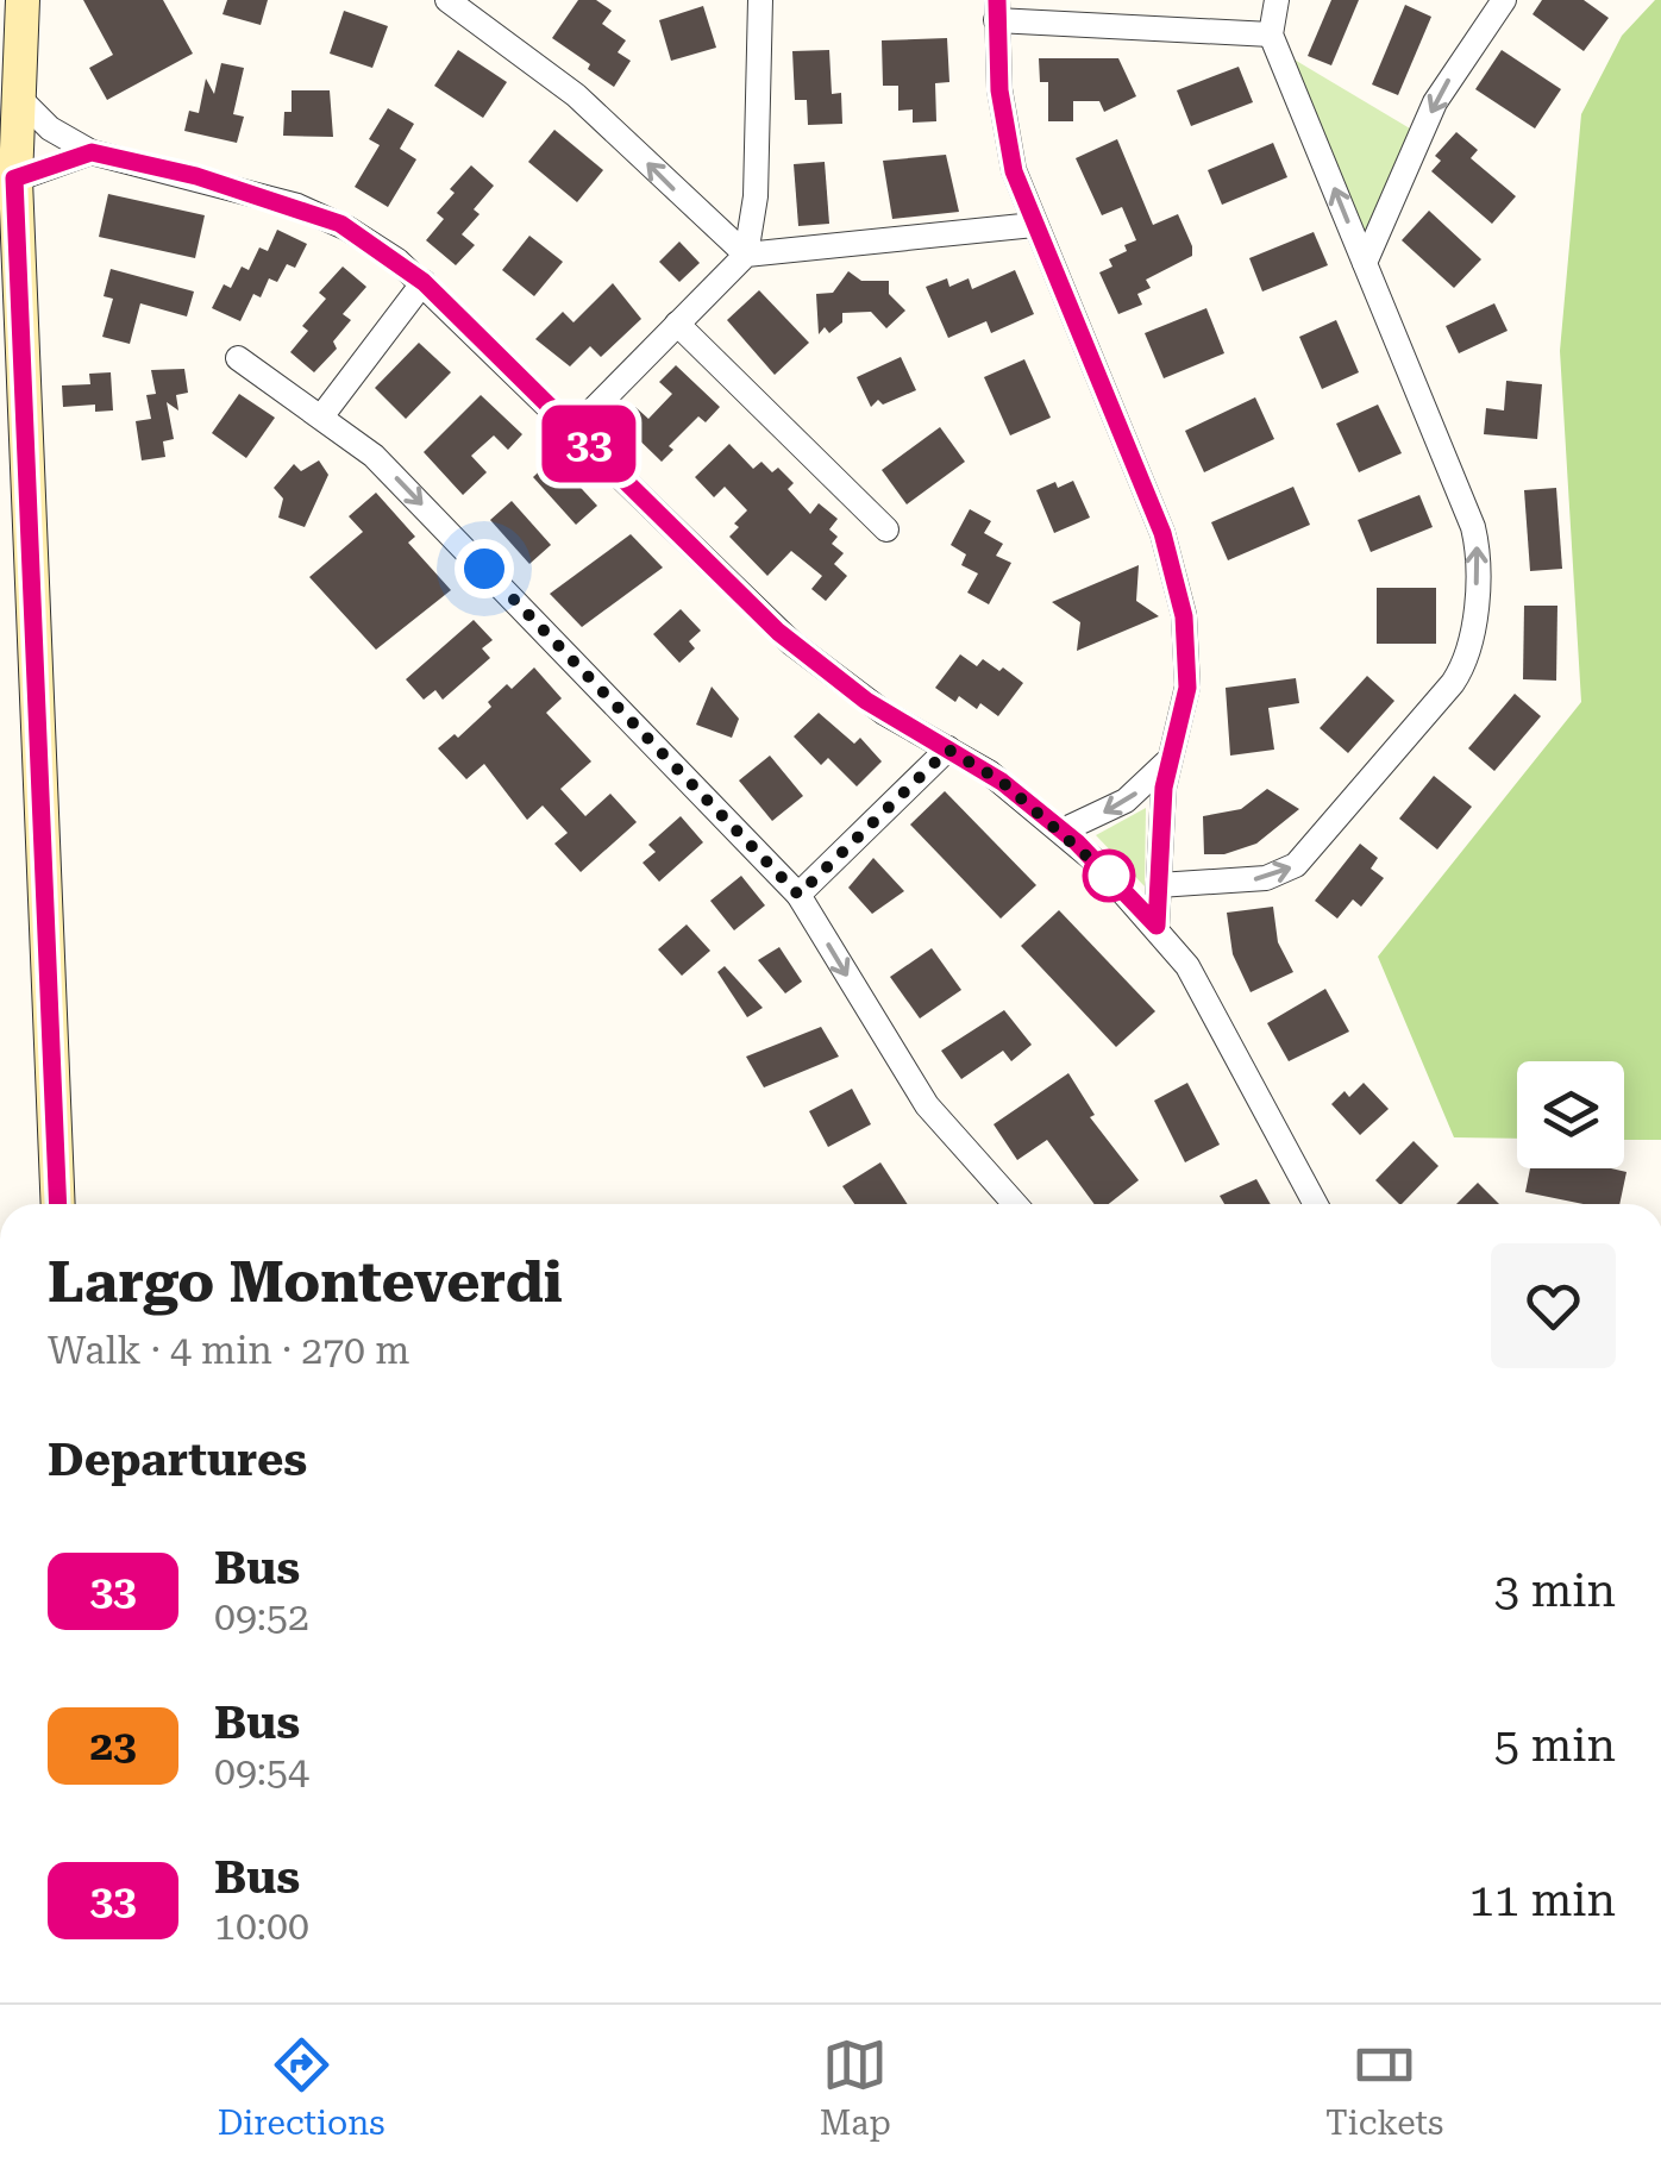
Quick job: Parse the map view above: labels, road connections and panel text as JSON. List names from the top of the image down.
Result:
{
  "lines": ["bus line 33"],
  "page": {
    "on_map": "33",
    "heading": [
      ["Largo Monteverdi", "Walk · 4 min · 270 m"],
      "Departures"
    ],
    "list": [
      {
        "mark": "33",
        "name": "Bus",
        "note": "09:52",
        "value": "3 min"
      },
      {
        "mark": "23",
        "name": "Bus",
        "note": "09:54",
        "value": "5 min"
      },
      {
        "mark": "33",
        "name": "Bus",
        "note": "10:00",
        "value": "11 min"
      }
    ],
    "tabs": ["Directions", "Map", "Tickets"]
  }
}
